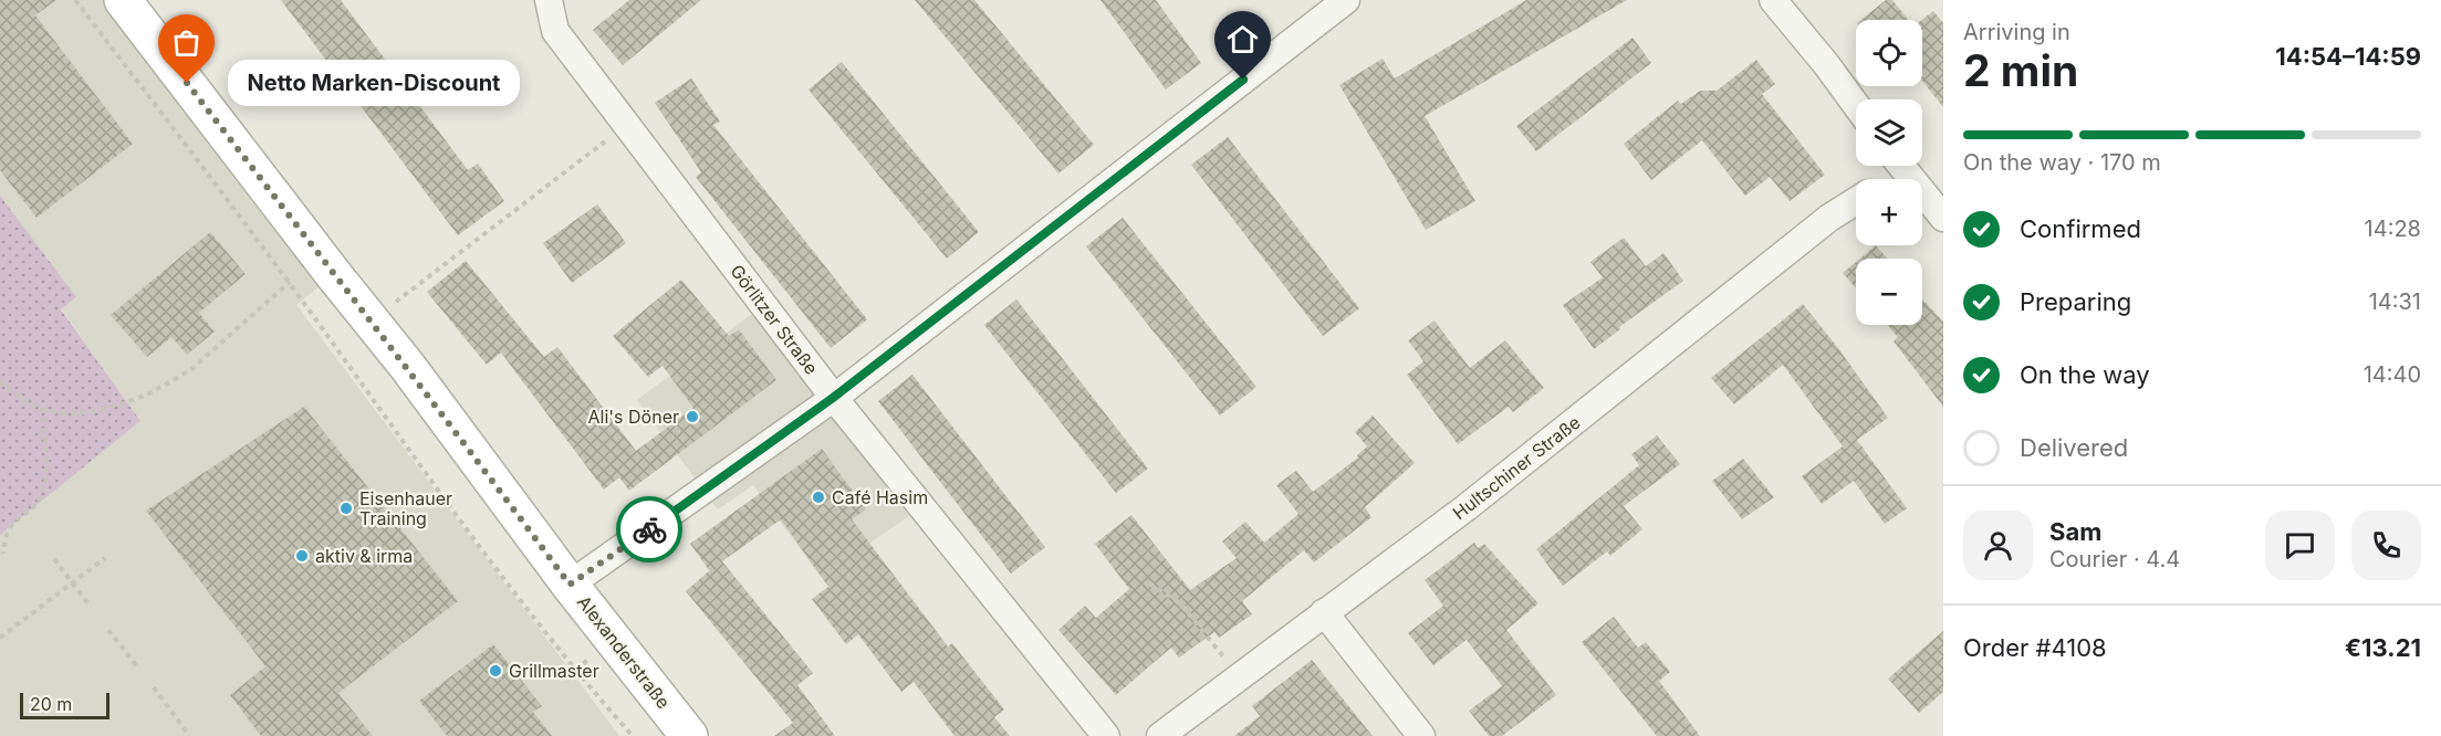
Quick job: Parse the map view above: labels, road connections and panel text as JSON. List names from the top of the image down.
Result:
{
  "streets": {
    "main road": ["Alexanderstraße"],
    "street": ["Görlitzer Straße", "Hultschiner Straße"]
  },
  "places": [
    "Netto Marken-Discount",
    "Ali's Döner",
    "Café Hasim",
    "Eisenhauer Training",
    "aktiv & irma",
    "Grillmaster"
  ],
  "scale_bar": "20 m",
  "page": {
    "heading": ["2 min", "Arriving in", "14:54–14:59"],
    "panel": [
      "Sam",
      "Courier · 4.4",
      "Order #4108",
      "€13.21"
    ],
    "map_buttons": ["+", "−"],
    "bubble": "Netto Marken-Discount",
    "bar": "On the way · 170 m",
    "list": [
      ["Confirmed", "14:28"],
      ["Preparing", "14:31"],
      ["On the way", "14:40"],
      "Delivered"
    ],
    "scale": "20 m"
  }
}
